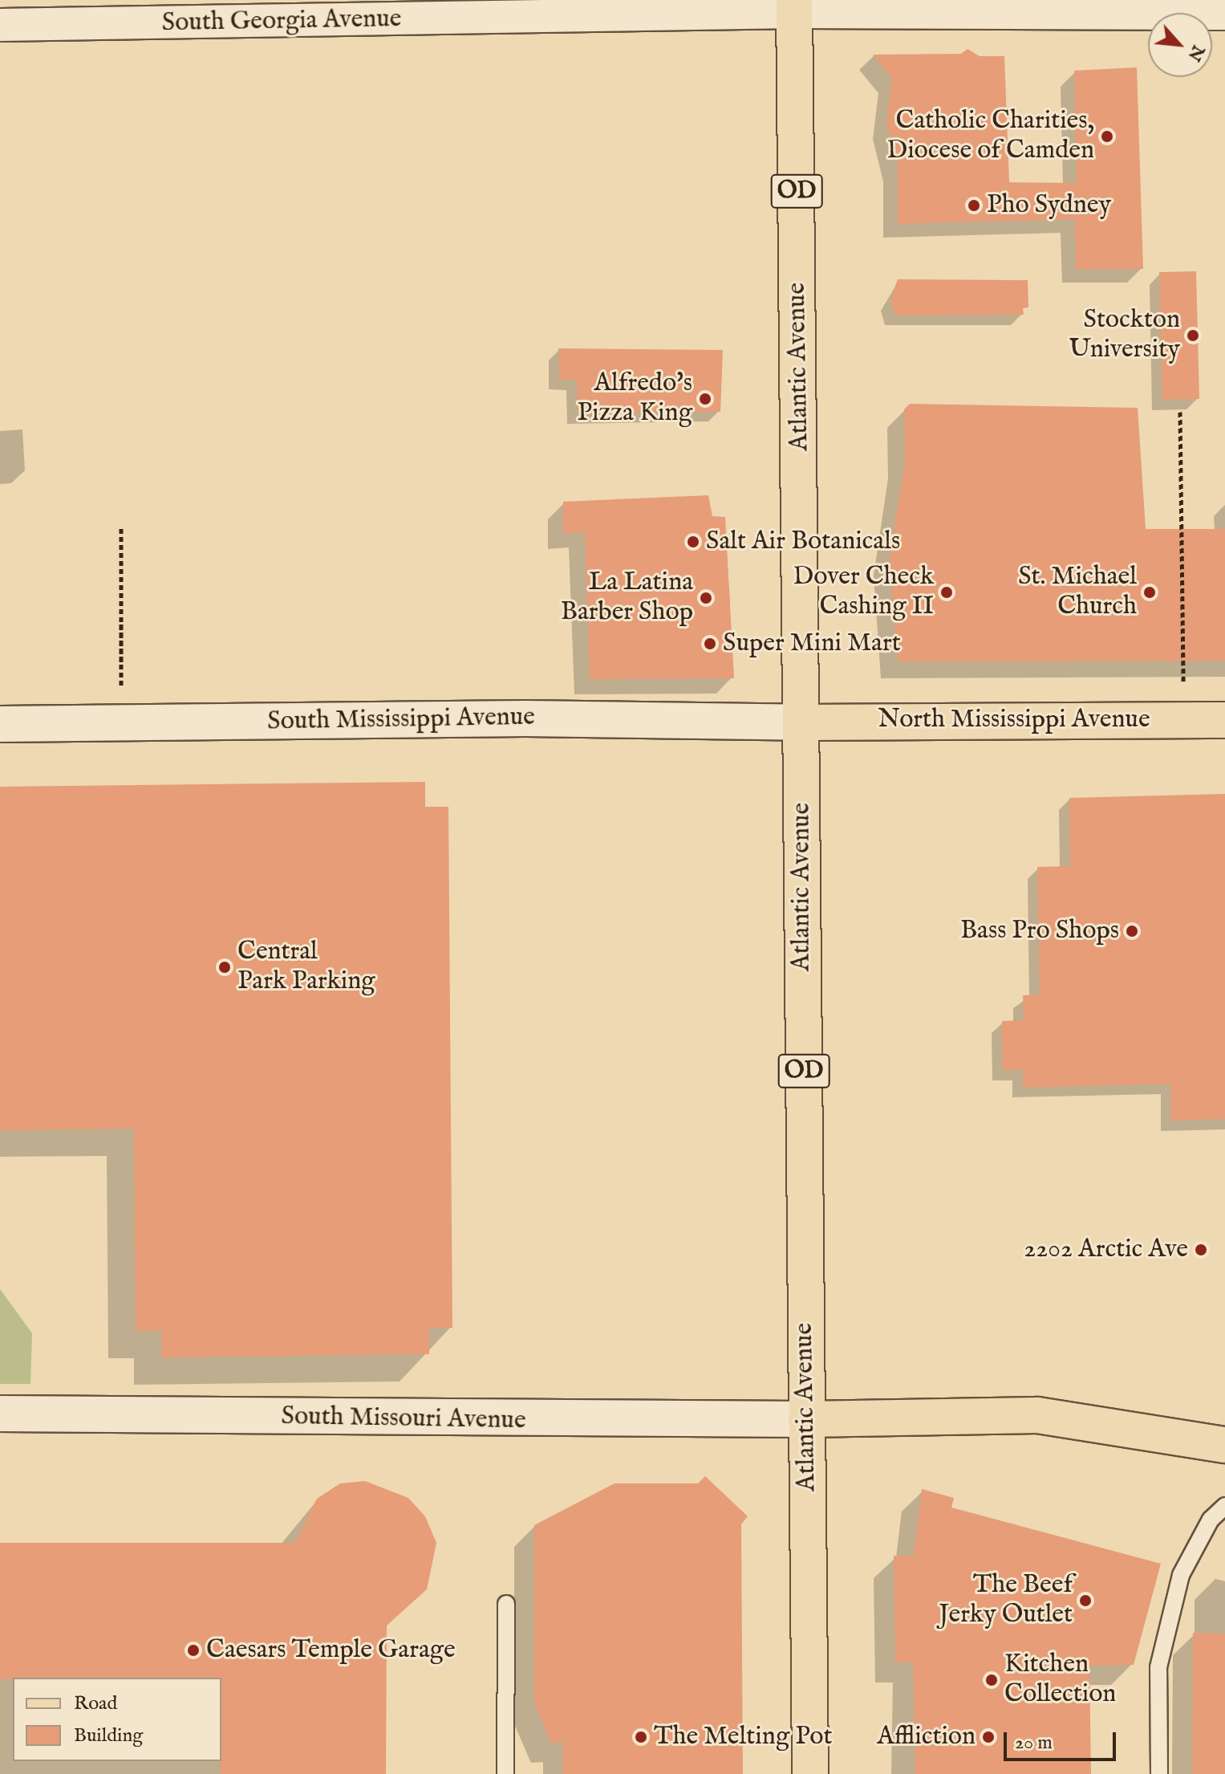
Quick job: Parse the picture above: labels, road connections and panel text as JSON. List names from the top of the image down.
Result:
{
  "streets": {
    "main road": ["OD", "Atlantic Avenue", "North Mississippi Avenue"],
    "street": ["South Georgia Avenue", "South Mississippi Avenue", "South Missouri Avenue"]
  },
  "crossings": [
    ["South Georgia Avenue", "Atlantic Avenue"],
    ["Atlantic Avenue", "South Mississippi Avenue"],
    ["Atlantic Avenue", "North Mississippi Avenue"],
    ["Atlantic Avenue", "South Missouri Avenue"],
    ["South Mississippi Avenue", "North Mississippi Avenue"]
  ],
  "places": [
    "Catholic Charities, Diocese of Camden",
    "Pho Sydney",
    "Stockton University",
    "Alfredo's Pizza King",
    "Salt Air Botanicals",
    "Dover Check Cashing II",
    "St. Michael Church",
    "La Latina Barber Shop",
    "Super Mini Mart",
    "Bass Pro Shops",
    "Central Park Parking",
    "2202 Arctic Ave",
    "The Beef Jerky Outlet",
    "Caesars Temple Garage",
    "Kitchen Collection",
    "The Melting Pot",
    "Affliction"
  ],
  "legend": ["Road", "Building"],
  "scale_bar": "20 m",
  "north": "bottom right"
}
